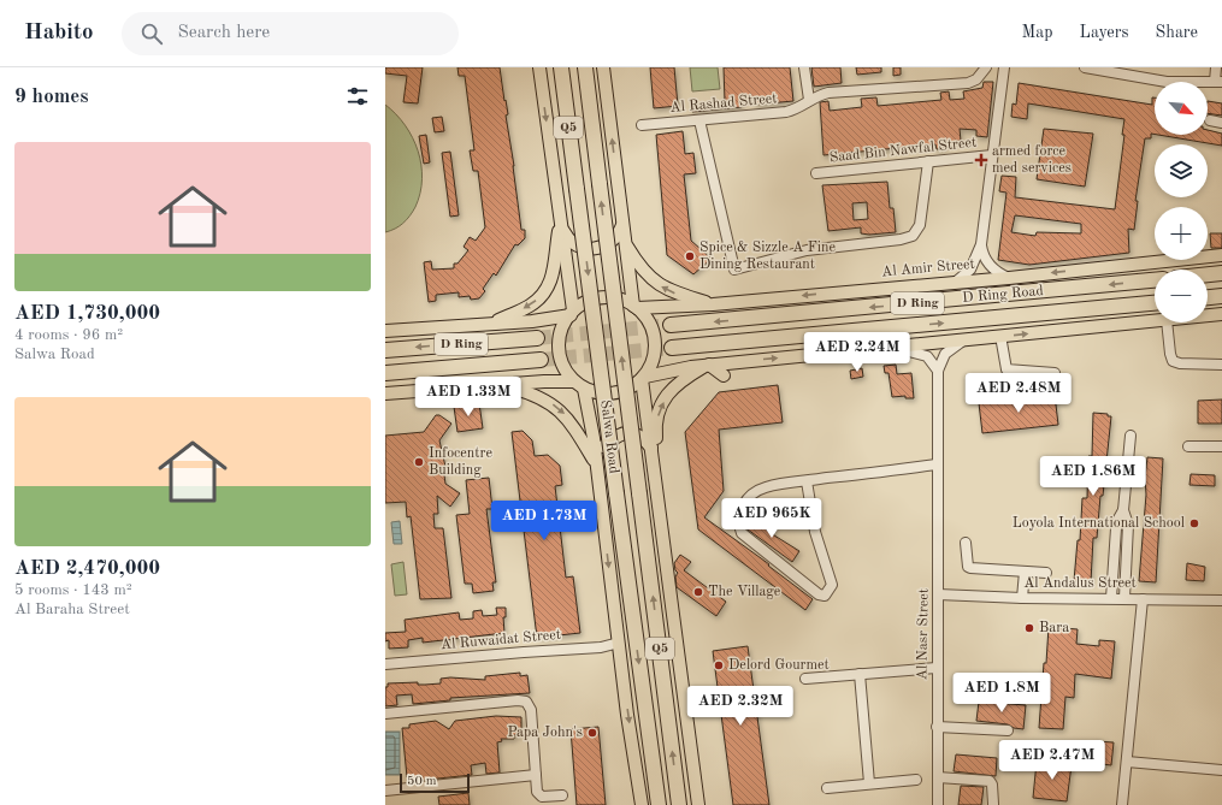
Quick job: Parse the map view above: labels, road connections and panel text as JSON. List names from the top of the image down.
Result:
{
  "streets": {
    "highway": [
      "Q5",
      "D Ring Road",
      "D Ring",
      "Salwa Road"
    ],
    "main road": ["Al Amir Street"],
    "street": [
      "Al Rashad Street",
      "Saad Bin Nawfal Street",
      "Al Andalus Street",
      "Al Nasr Street",
      "Al Ruwaidat Street"
    ]
  },
  "crossings": [
    ["Al Amir Street", "D Ring"],
    ["Al Amir Street", "Salwa Road"],
    ["D Ring", "Salwa Road"],
    ["Salwa Road", "Al Ruwaidat Street"],
    ["Al Andalus Street", "Al Nasr Street"]
  ],
  "places": {
    "health": ["armed force med services"],
    "other": [
      "Spice & Sizzle A Fine Dining Restaurant",
      "Infocentre Building",
      "Loyola International School",
      "The Village",
      "Bara",
      "Delord Gourmet",
      "Papa John's"
    ]
  },
  "scale_bar": "50 m",
  "north": "bottom right",
  "page": {
    "header": "Habito",
    "search": "Search here",
    "nav": ["Map", "Layers", "Share"],
    "heading": "9 homes",
    "map_buttons": ["+", "−"],
    "list": [
      {
        "name": "AED 1,730,000",
        "note": "4 rooms · 96 m² · Salwa Road"
      },
      {
        "name": "AED 2,470,000",
        "note": "5 rooms · 143 m² · Al Baraha Street"
      }
    ],
    "price": [
      "AED 2.24M",
      "AED 2.48M",
      "AED 1.33M",
      "AED 1.86M",
      "AED 965K",
      "AED 1.73M",
      "AED 1.8M",
      "AED 2.32M",
      "AED 2.47M"
    ],
    "scale": "50 m"
  }
}
